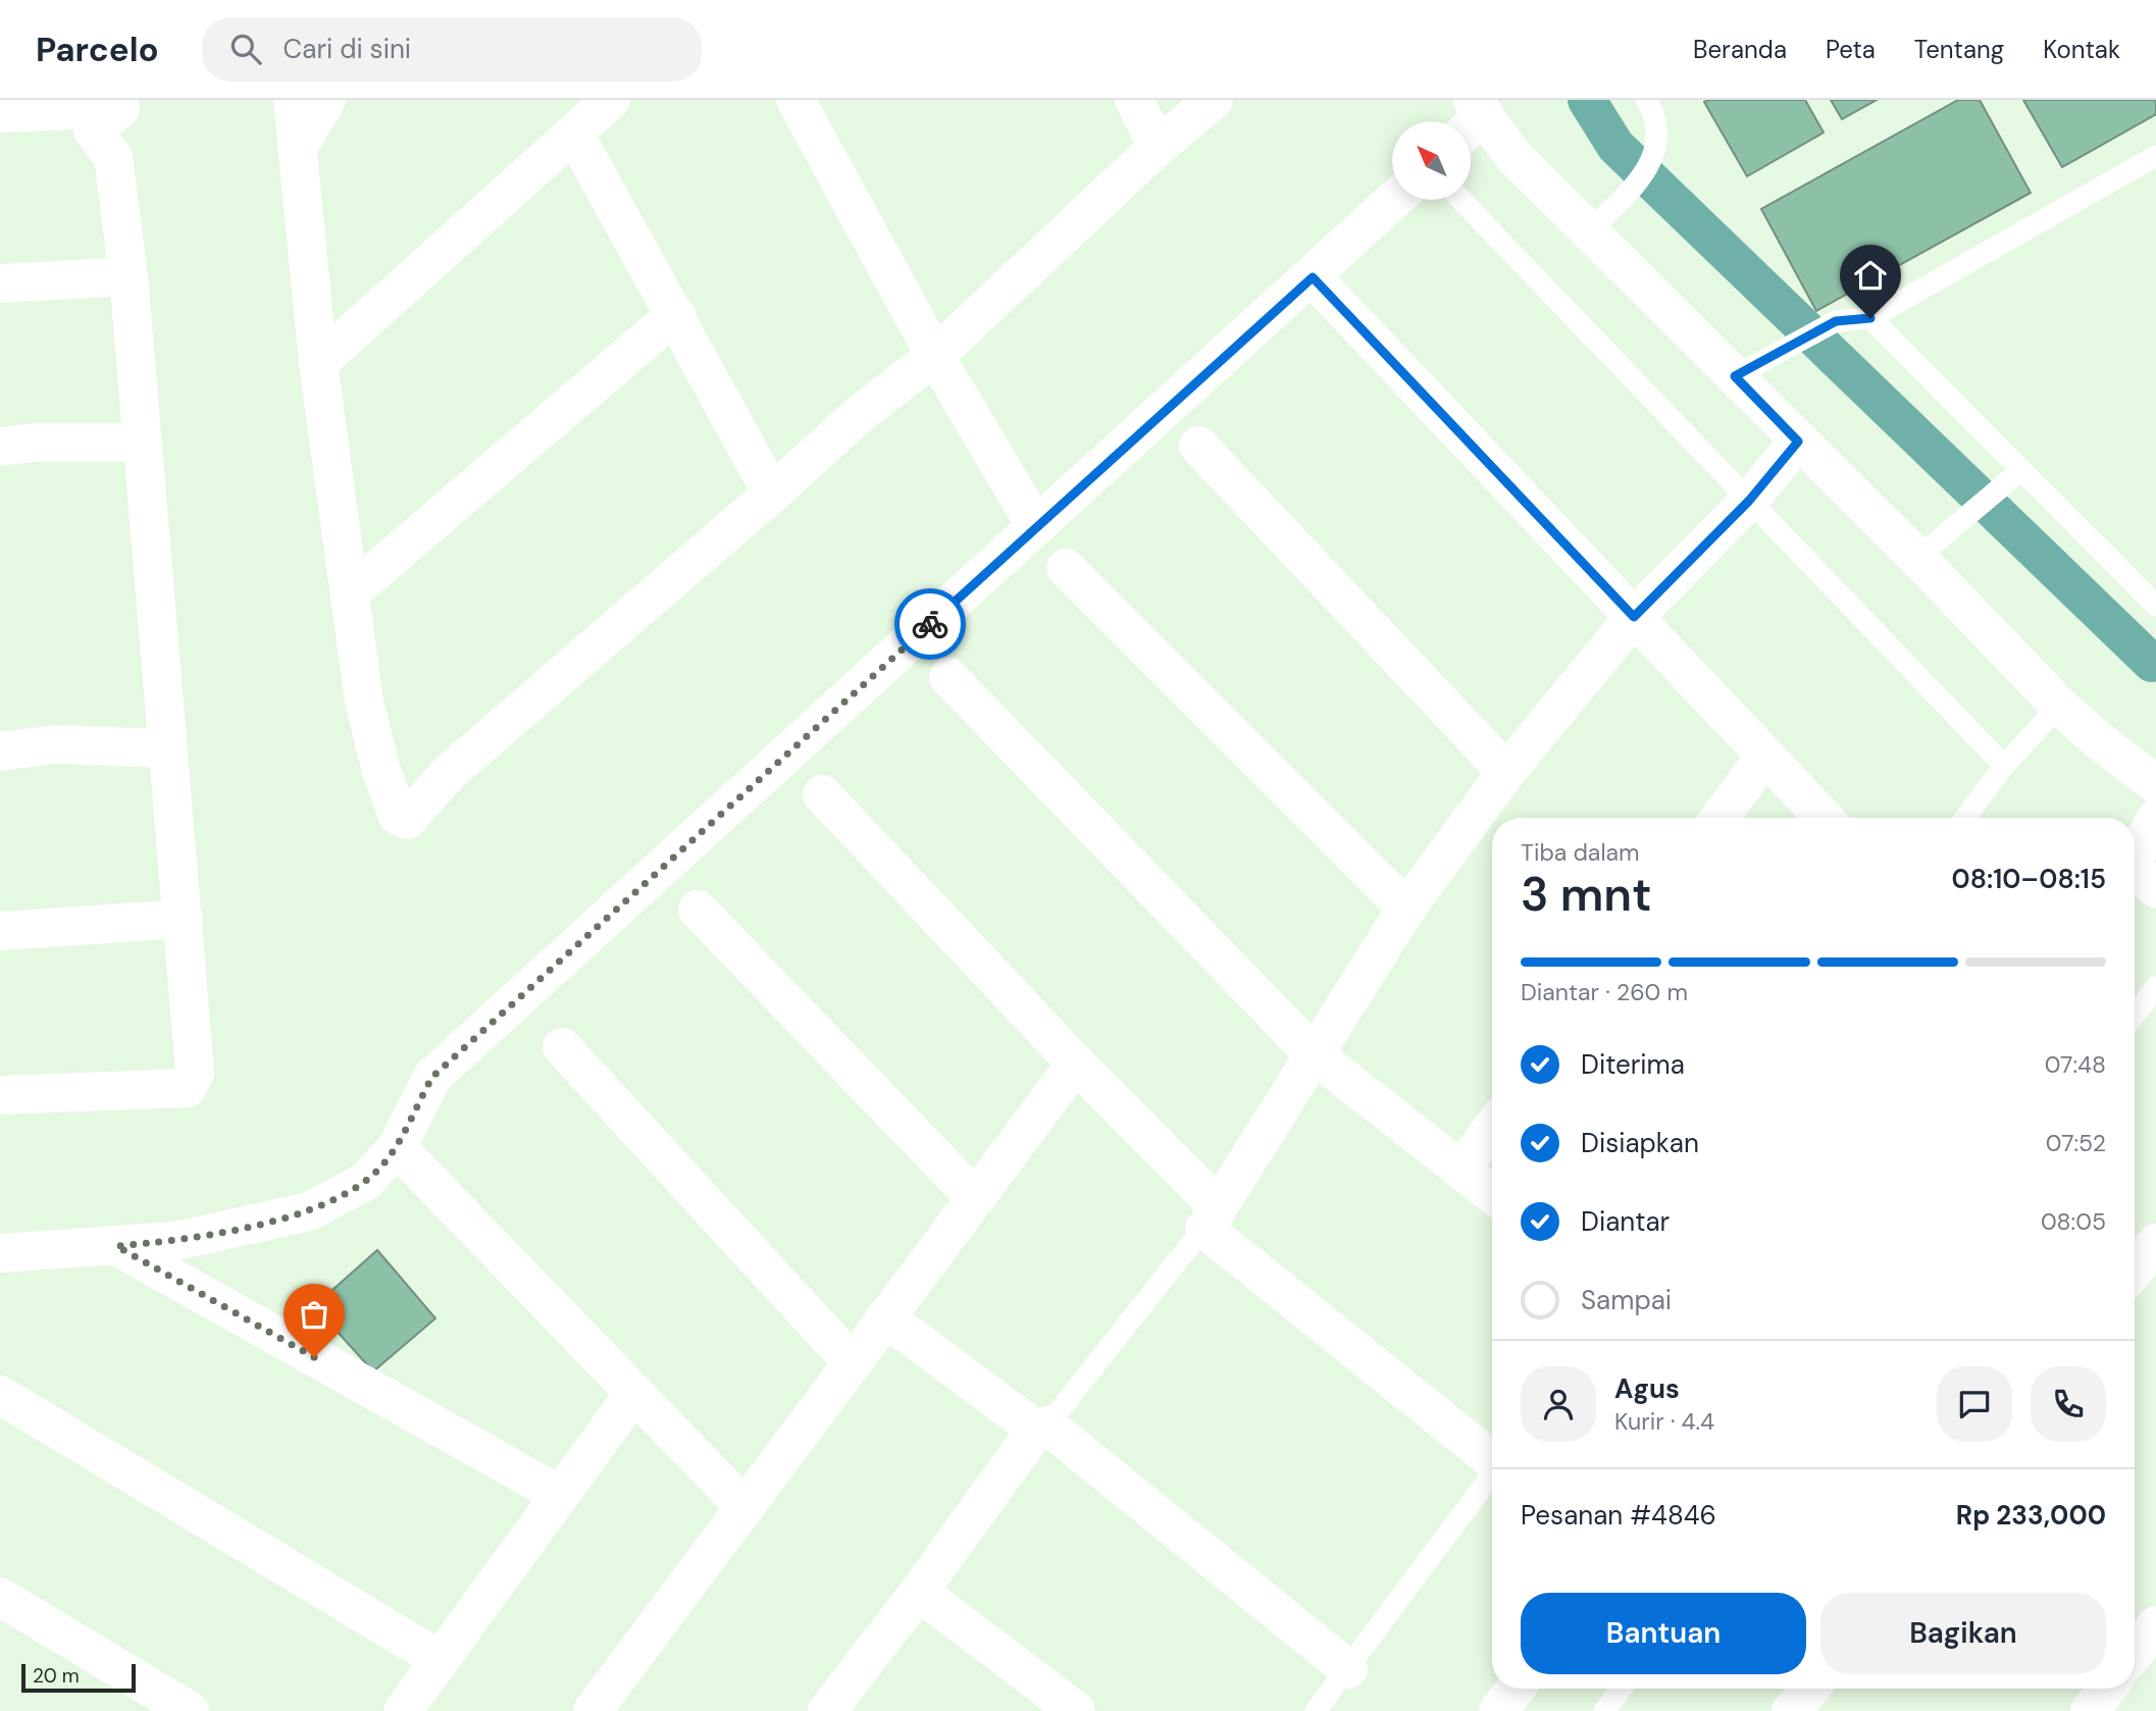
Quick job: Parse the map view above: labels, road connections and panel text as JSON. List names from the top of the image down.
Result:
{
  "scale_bar": "20 m",
  "north": "top left",
  "page": {
    "header": "Parcelo",
    "search": "Cari di sini",
    "nav": [
      "Beranda",
      "Peta",
      "Tentang",
      "Kontak"
    ],
    "heading": ["3 mnt", "Tiba dalam", "08:10–08:15"],
    "panel": [
      "Agus",
      "Kurir · 4.4",
      "Pesanan #4846",
      "Rp 233,000"
    ],
    "bar": "Diantar · 260 m",
    "list": [
      ["Diterima", "07:48"],
      ["Disiapkan", "07:52"],
      ["Diantar", "08:05"],
      "Sampai"
    ],
    "buttons": ["Bantuan", "Bagikan"],
    "scale": "20 m"
  }
}
